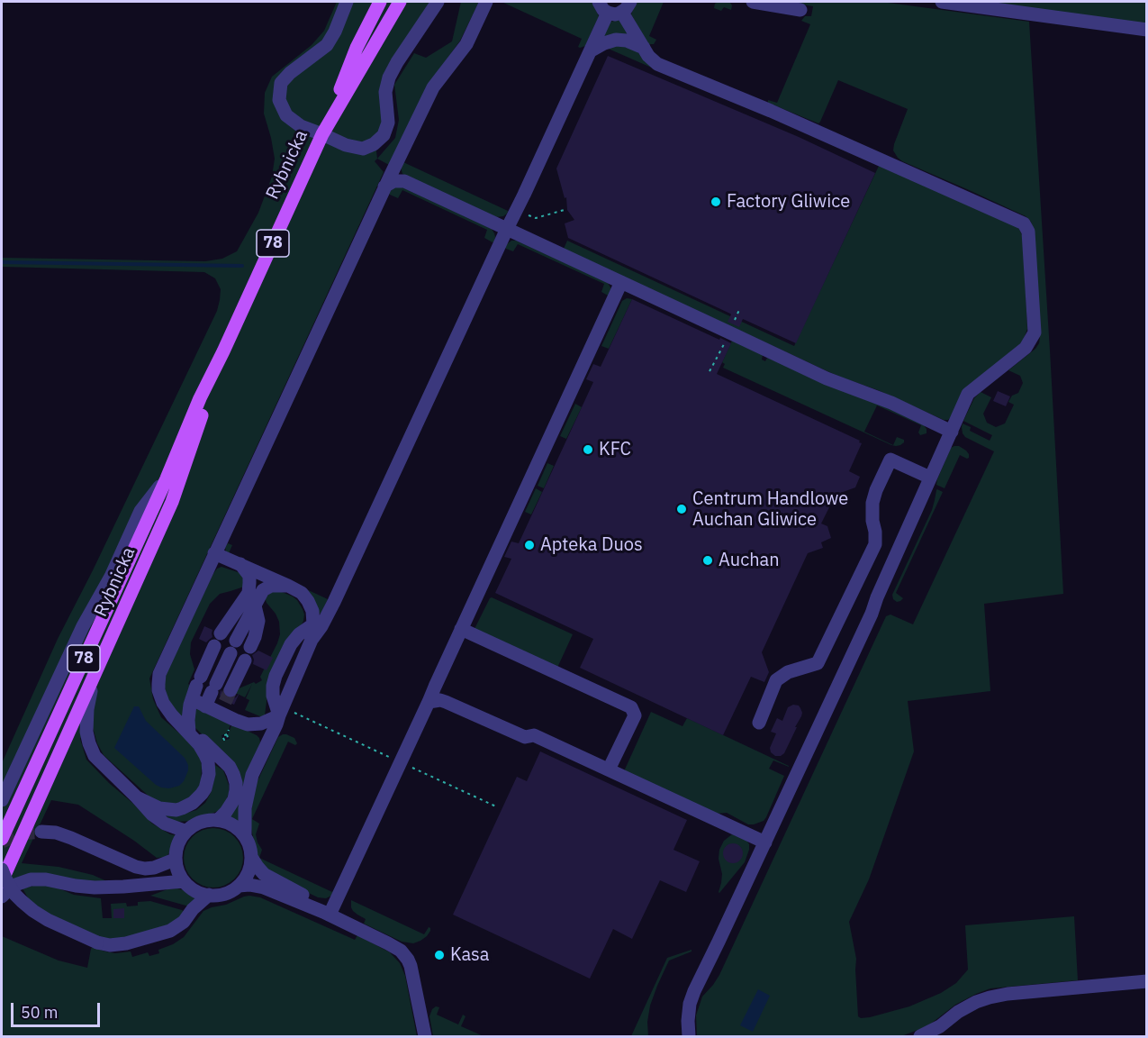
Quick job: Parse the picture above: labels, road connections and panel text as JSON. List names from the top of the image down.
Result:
{
  "streets": {
    "main road": ["Rybnicka", "78"]
  },
  "crossings": [
    ["Rybnicka", "78"]
  ],
  "places": [
    "Factory Gliwice",
    "KFC",
    "Centrum Handlowe Auchan Gliwice",
    "Apteka Duos",
    "Auchan",
    "Kasa"
  ],
  "scale_bar": "50 m"
}
